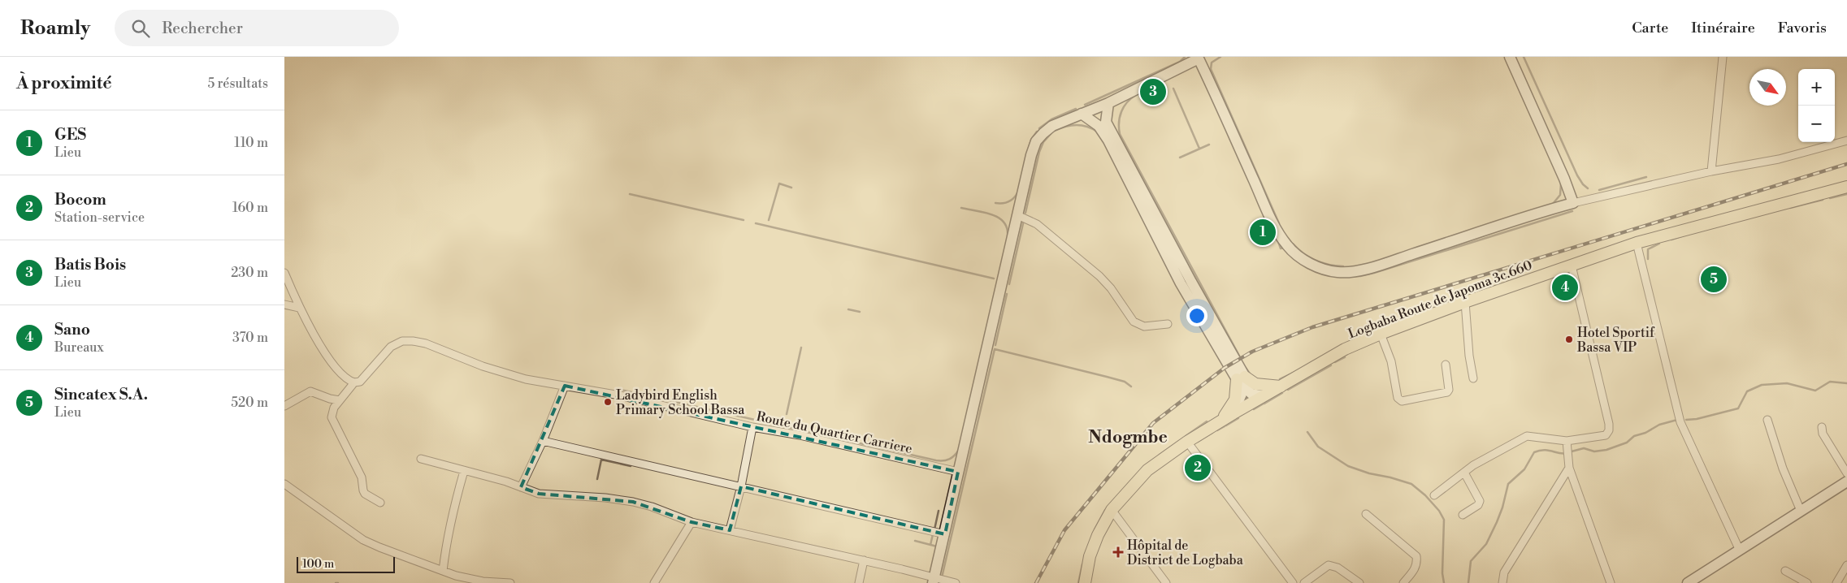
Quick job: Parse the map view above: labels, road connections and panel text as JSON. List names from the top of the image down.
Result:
{
  "streets": {
    "main road": ["Logbaba Route de Japoma 3c.660"],
    "street": ["Route du Quartier Carriere"]
  },
  "districts": ["Ndogmbe"],
  "places": {
    "other": ["Hotel Sportif Bassa VIP", "Ladybird English Primary School Bassa"],
    "health": ["Hôpital de District de Logbaba"]
  },
  "scale_bar": "100 m",
  "north": "bottom right",
  "page": {
    "header": "Roamly",
    "search": "Rechercher",
    "nav": ["Carte", "Itinéraire", "Favoris"],
    "heading": ["À proximité", "5 résultats"],
    "map_buttons": ["+", "−"],
    "pins": [
      "3",
      "1",
      "5",
      "4",
      "2"
    ],
    "list": [
      {
        "mark": "1",
        "name": "GES",
        "note": "Lieu",
        "value": "110 m"
      },
      {
        "mark": "2",
        "name": "Bocom",
        "note": "Station-service",
        "value": "160 m"
      },
      {
        "mark": "3",
        "name": "Batis Bois",
        "note": "Lieu",
        "value": "230 m"
      },
      {
        "mark": "4",
        "name": "Sano",
        "note": "Bureaux",
        "value": "370 m"
      },
      {
        "mark": "5",
        "name": "Sincatex S.A.",
        "note": "Lieu",
        "value": "520 m"
      }
    ],
    "scale": "100 m"
  }
}
